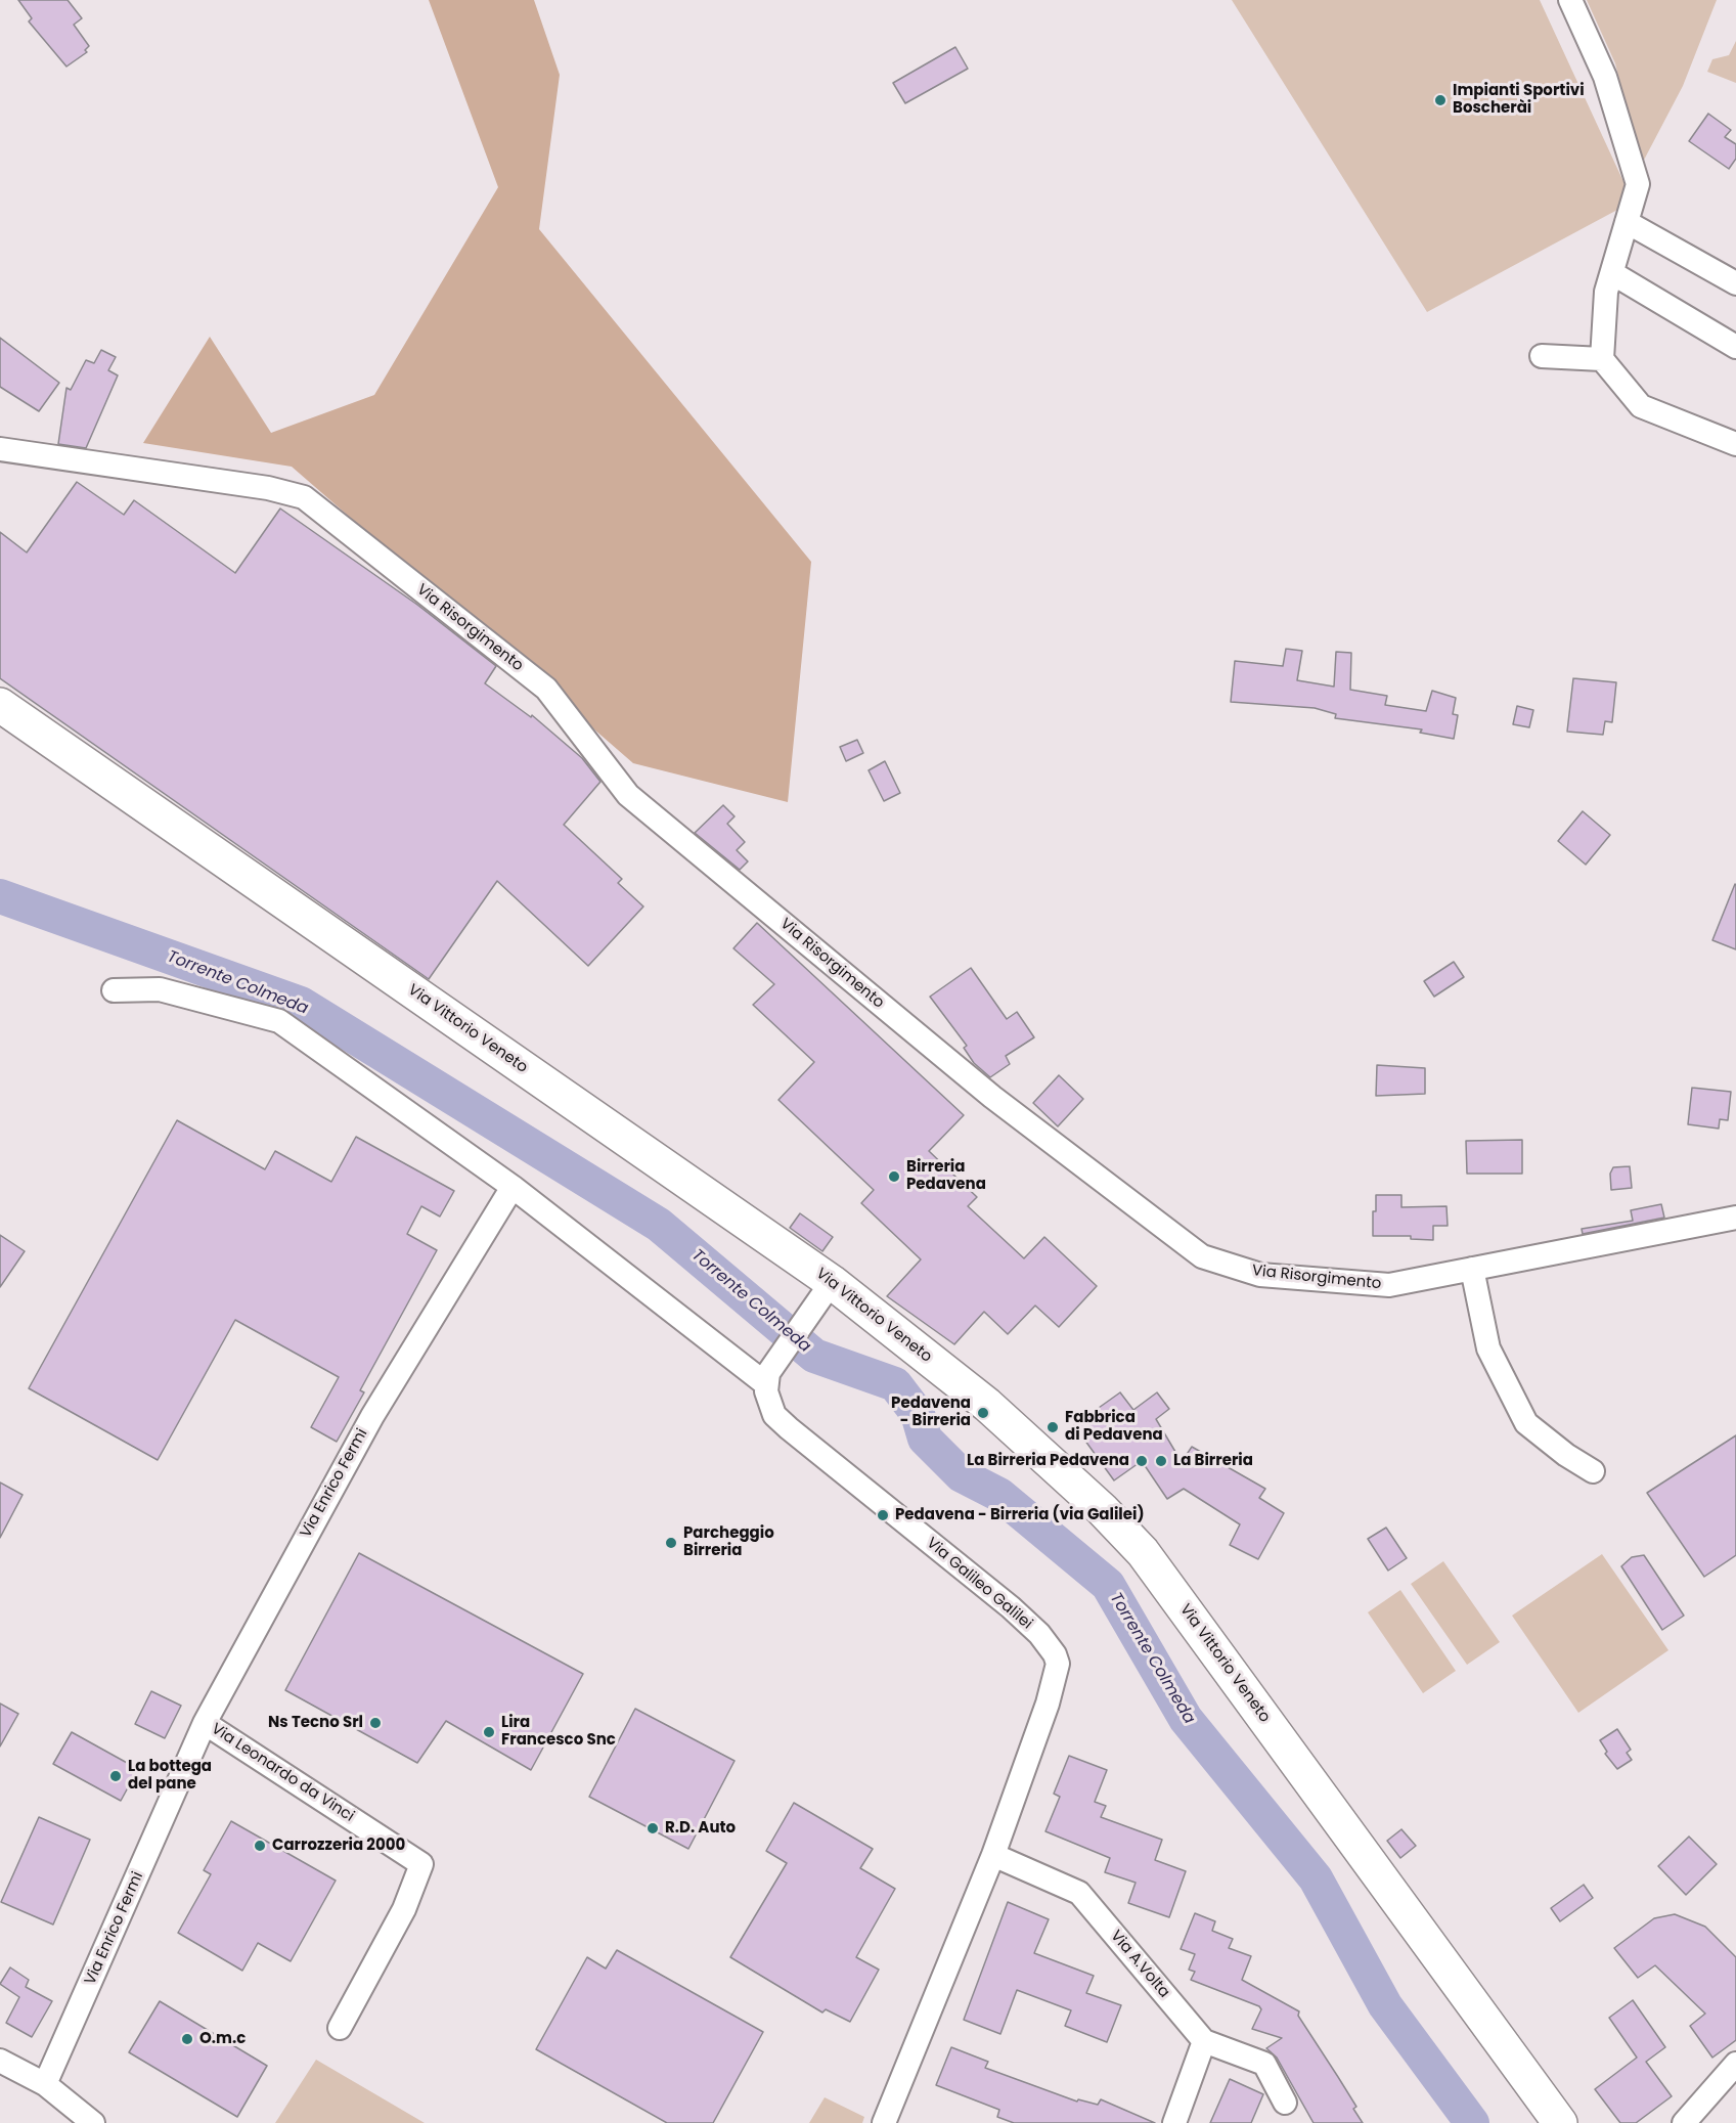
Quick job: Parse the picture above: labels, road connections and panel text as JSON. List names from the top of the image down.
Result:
{
  "streets": {
    "main road": ["Via Vittorio Veneto"],
    "street": [
      "Via Risorgimento",
      "Via Enrico Fermi",
      "Via Galileo Galilei",
      "Via Leonardo da Vinci",
      "Via A.Volta"
    ]
  },
  "crossings": [
    ["Via Enrico Fermi", "Via Leonardo da Vinci"],
    ["Via Galileo Galilei", "Via A.Volta"]
  ],
  "water": ["Torrente Colmeda"],
  "places": [
    "Impianti Sportivi Boscherài",
    "Birreria Pedavena",
    "Pedavena - Birreria",
    "Fabbrica di Pedavena",
    "La Birreria Pedavena",
    "La Birreria",
    "Pedavena - Birreria (via Galilei)",
    "Parcheggio Birreria",
    "Ns Tecno Srl",
    "Lira Francesco Snc",
    "La bottega del pane",
    "R.D. Auto",
    "Carrozzeria 2000",
    "O.m.c"
  ]
}
